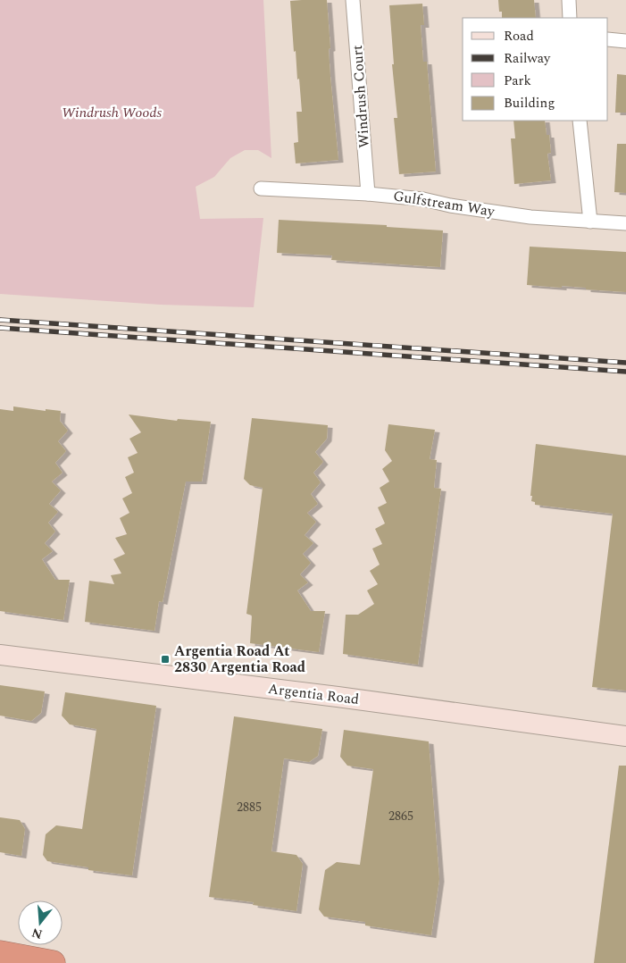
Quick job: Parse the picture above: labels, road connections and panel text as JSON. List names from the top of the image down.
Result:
{
  "streets": {
    "street": ["Windrush Court", "Gulfstream Way", "Argentia Road"]
  },
  "crossings": [
    ["Windrush Court", "Gulfstream Way"]
  ],
  "parks": ["Windrush Woods"],
  "places": {
    "transit": ["Argentia Road At 2830 Argentia Road"]
  },
  "house_numbers": ["2885", "2865"],
  "legend": [
    "Road",
    "Railway",
    "Park",
    "Building"
  ],
  "north": "bottom"
}
